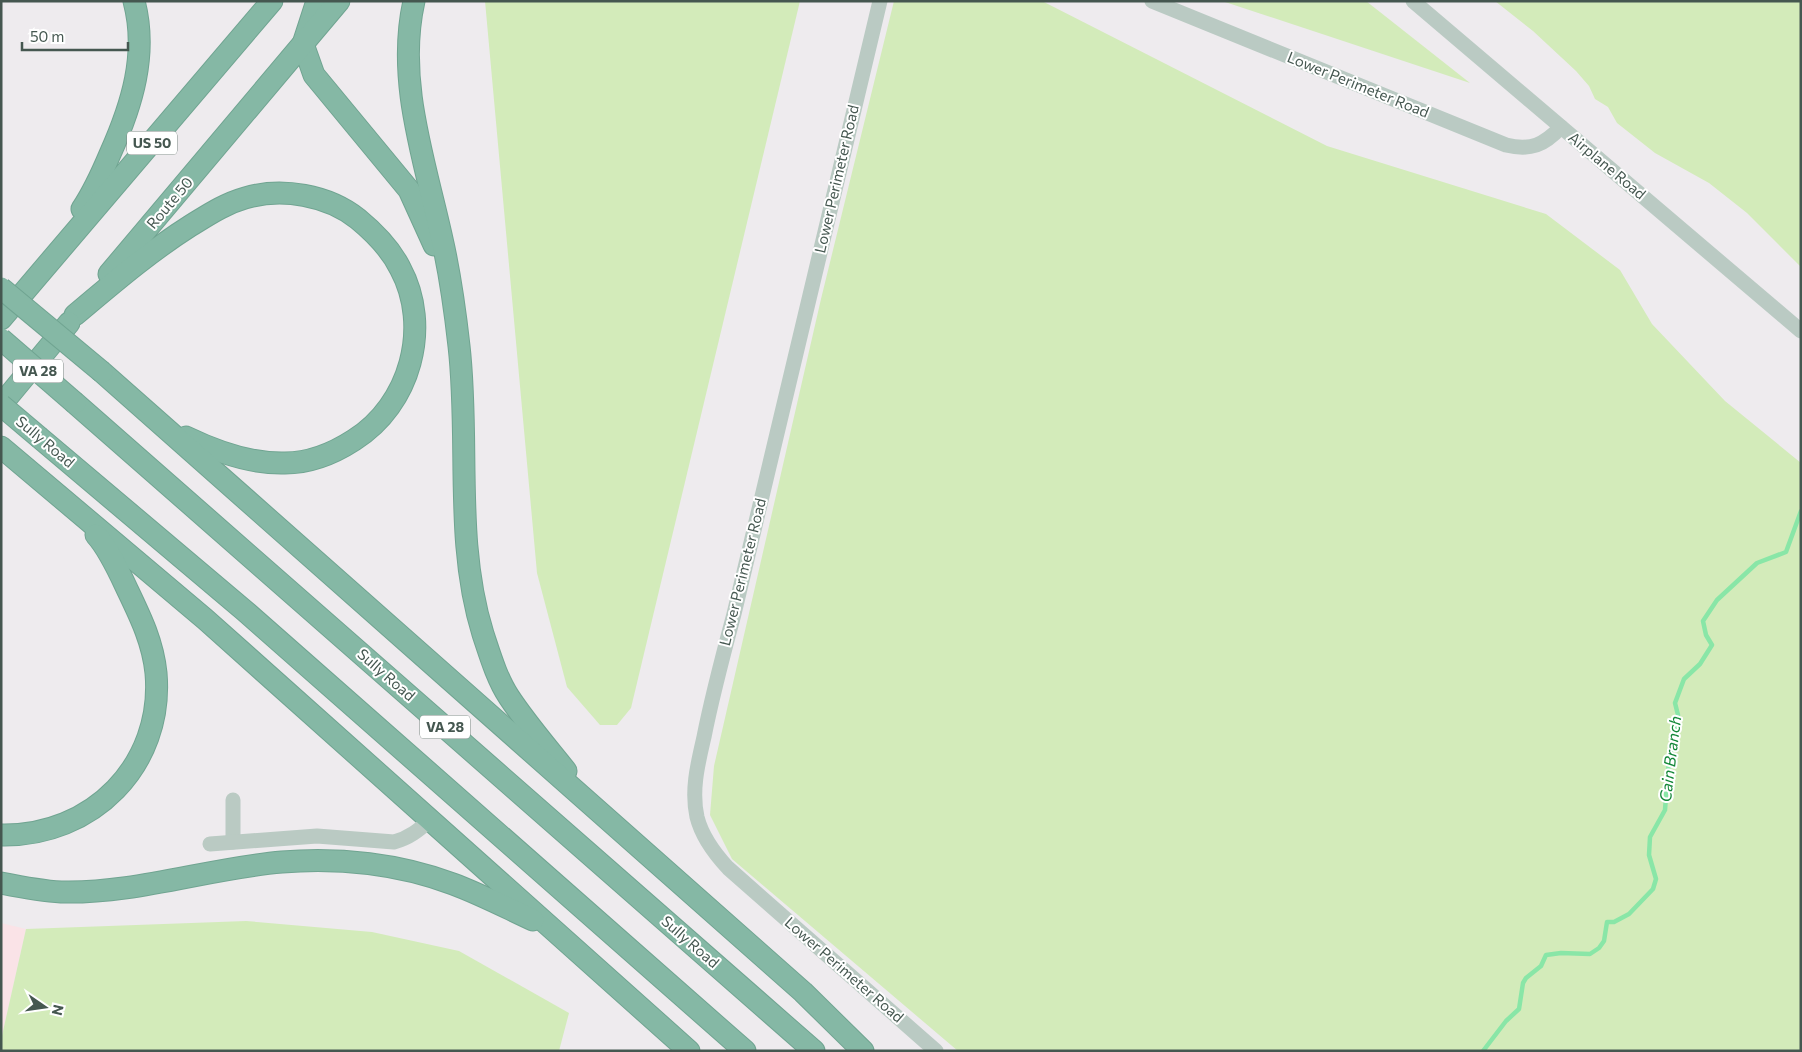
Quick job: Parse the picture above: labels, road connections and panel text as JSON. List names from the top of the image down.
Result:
{
  "streets": {
    "highway": [
      "US 50",
      "Route 50",
      "VA 28",
      "Sully Road"
    ],
    "street": ["Lower Perimeter Road", "Airplane Road"]
  },
  "crossings": [
    ["Lower Perimeter Road", "Airplane Road"],
    ["Route 50", "Sully Road"]
  ],
  "water": ["Cain Branch"],
  "scale_bar": "50 m",
  "north": "right"
}
